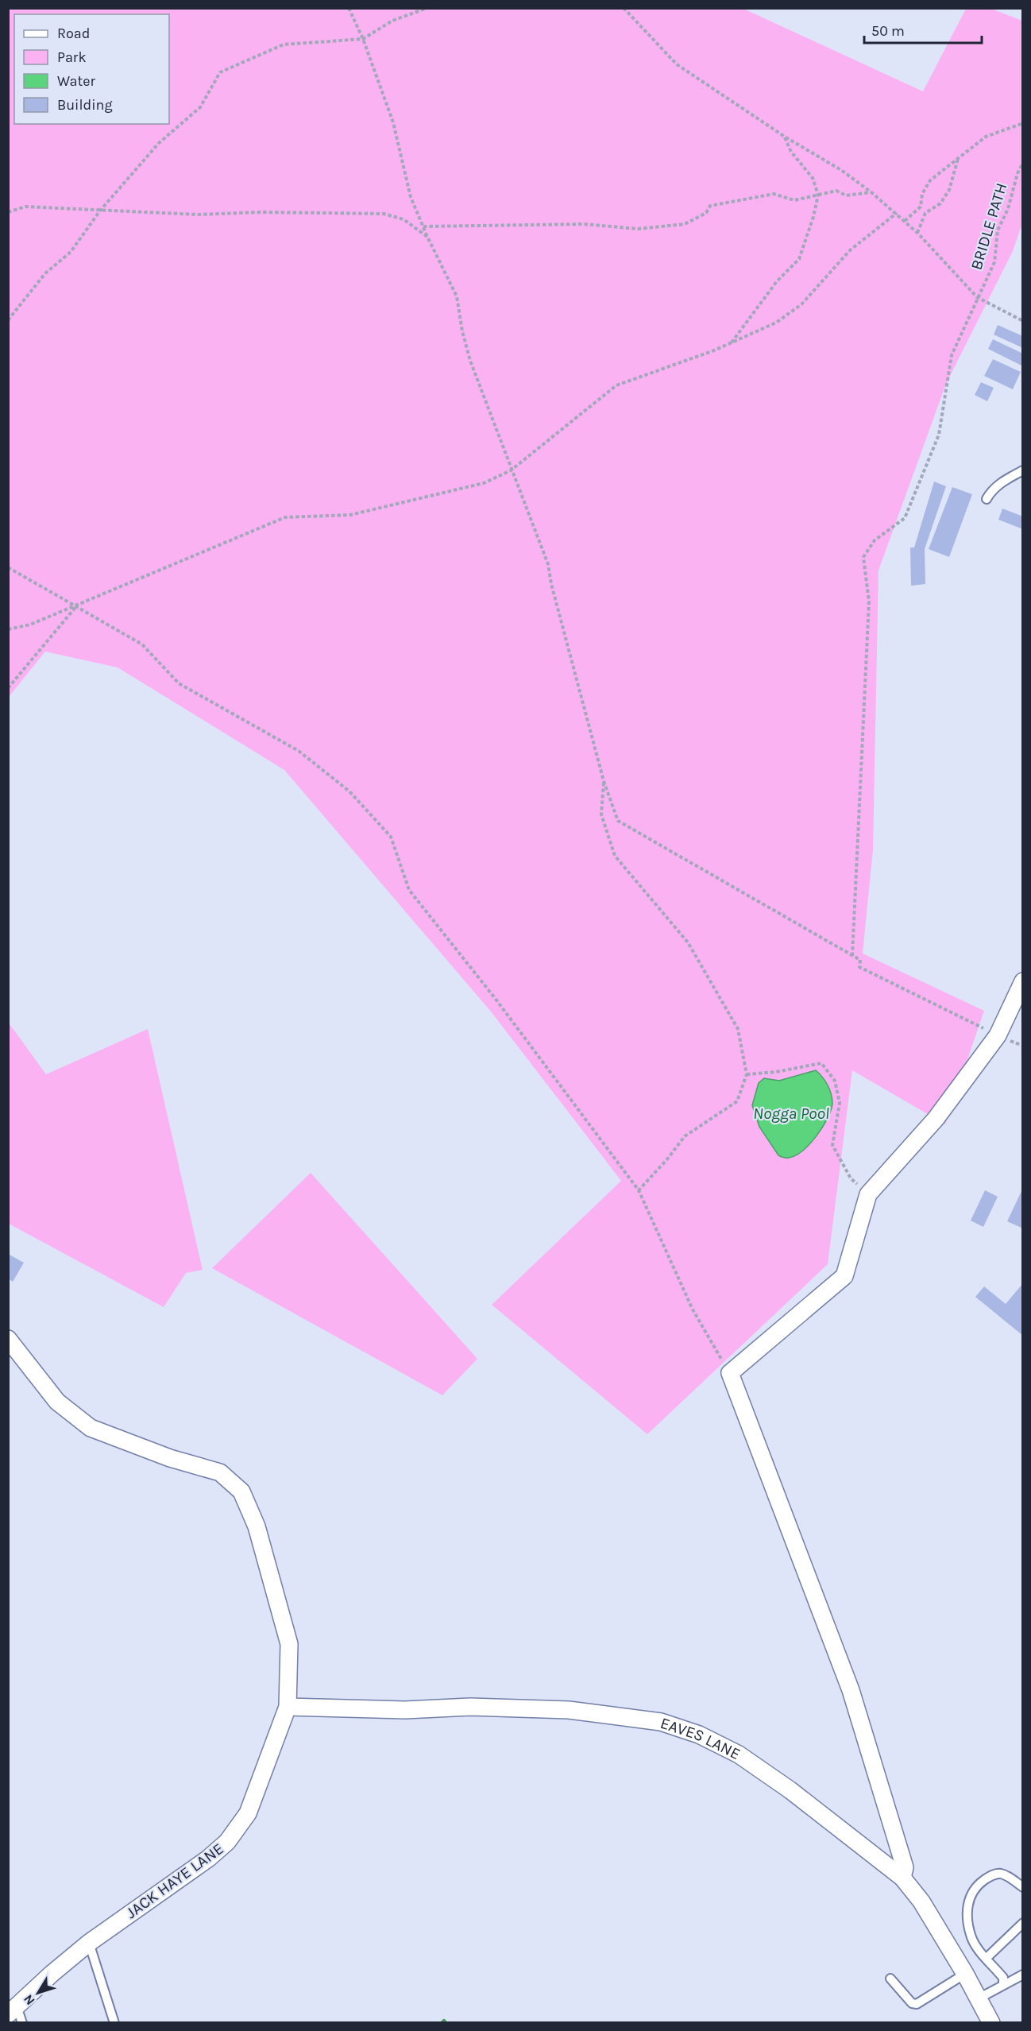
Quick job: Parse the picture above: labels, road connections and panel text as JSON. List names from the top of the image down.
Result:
{
  "streets": {
    "street": ["EAVES LANE", "JACK HAYE LANE"],
    "path": ["BRIDLE PATH"]
  },
  "crossings": [
    ["EAVES LANE", "JACK HAYE LANE"]
  ],
  "water": ["Nogga Pool"],
  "legend": [
    "Road",
    "Park",
    "Water",
    "Building"
  ],
  "scale_bar": "50 m",
  "north": "bottom left"
}
